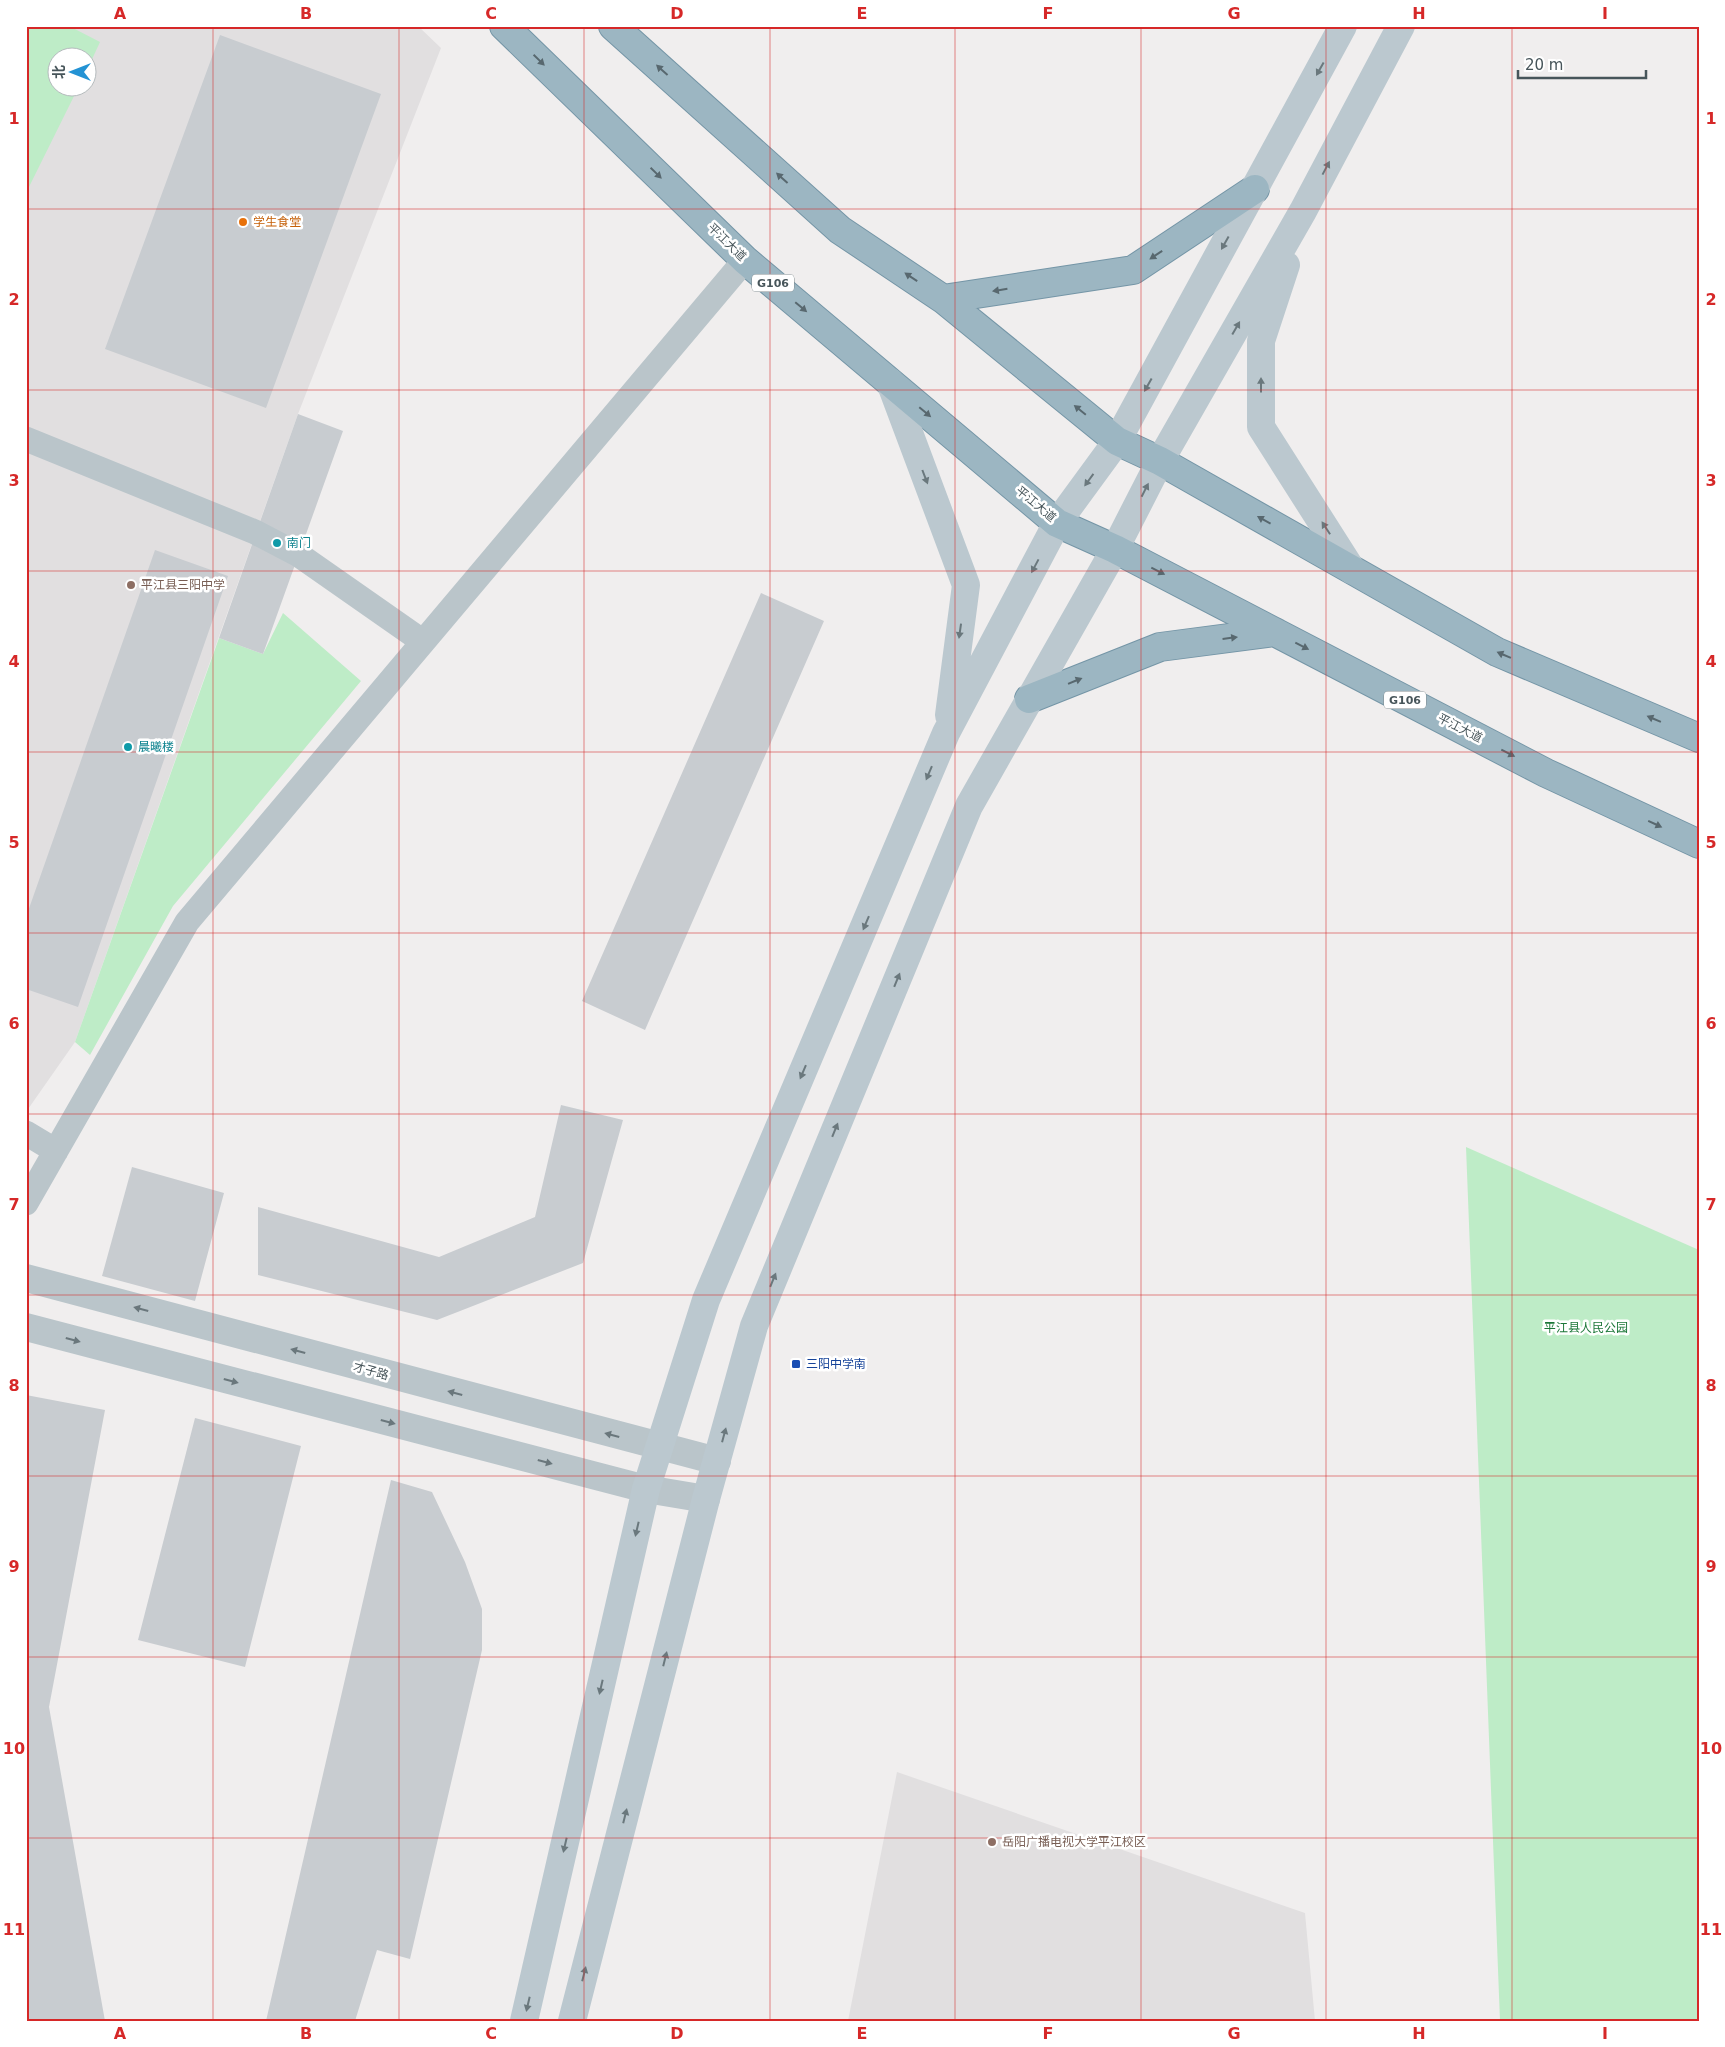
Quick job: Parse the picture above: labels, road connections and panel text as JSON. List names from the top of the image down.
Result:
{
  "streets": {
    "highway": ["平江大道", "G106"],
    "street": ["才子路"]
  },
  "parks": ["平江县人民公园"],
  "places": {
    "other": [
      "学生食堂",
      "南门",
      "平江县三阳中学",
      "晨曦楼",
      "岳阳广播电视大学平江校区"
    ],
    "transit": ["三阳中学南"]
  },
  "scale_bar": "20 m",
  "north": "left",
  "grid": {
    "columns": [
      "A",
      "B",
      "C",
      "D",
      "E",
      "F",
      "G",
      "H",
      "I"
    ],
    "rows": [
      "1",
      "2",
      "3",
      "4",
      "5",
      "6",
      "7",
      "8",
      "9",
      "10",
      "11"
    ]
  }
}
